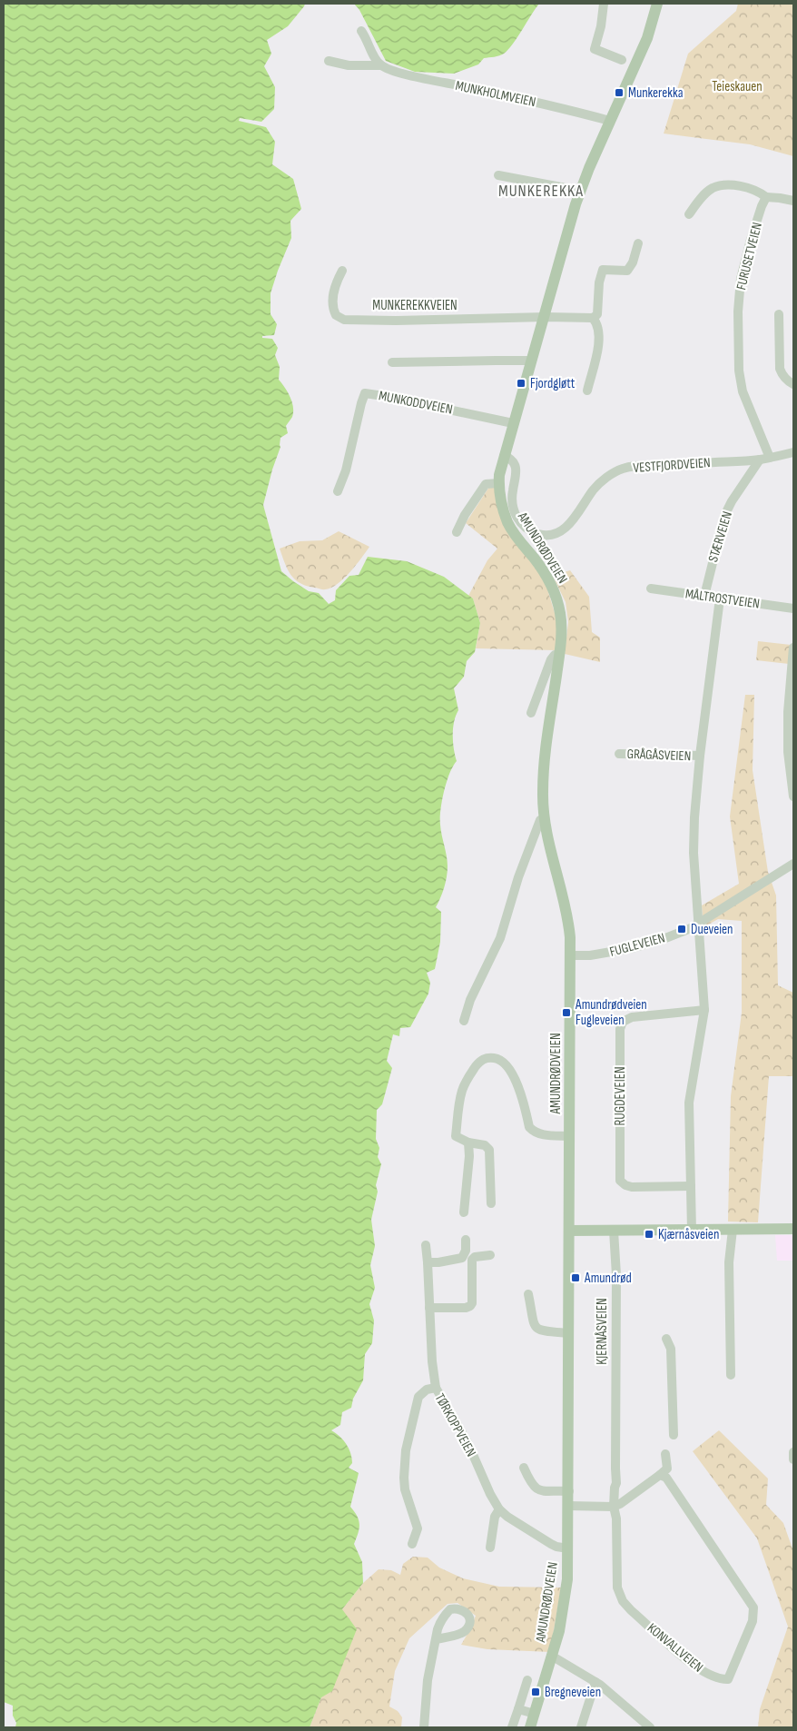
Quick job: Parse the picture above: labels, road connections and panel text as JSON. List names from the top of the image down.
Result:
{
  "streets": {
    "main road": ["AMUNDRØDVEIEN"],
    "street": [
      "MUNKHOLMVEIEN",
      "FURUSETVEIEN",
      "MUNKEREKKVEIEN",
      "MUNKODDVEIEN",
      "VESTFJORDVEIEN",
      "STÆRVEIEN",
      "MÅLTROSTVEIEN",
      "GRÅGÅSVEIEN",
      "FUGLEVEIEN",
      "RUGDEVEIEN",
      "KJERNÅSVEIEN",
      "TØRKOPPVEIEN",
      "KONVALLVEIEN"
    ]
  },
  "crossings": [
    ["FURUSETVEIEN", "VESTFJORDVEIEN"],
    ["VESTFJORDVEIEN", "STÆRVEIEN"],
    ["VESTFJORDVEIEN", "AMUNDRØDVEIEN"],
    ["STÆRVEIEN", "MÅLTROSTVEIEN"],
    ["AMUNDRØDVEIEN", "FUGLEVEIEN"],
    ["AMUNDRØDVEIEN", "TØRKOPPVEIEN"],
    ["KJERNÅSVEIEN", "KONVALLVEIEN"]
  ],
  "districts": ["MUNKEREKKA"],
  "parks": ["Teieskauen"],
  "places": {
    "transit": [
      "Munkerekka",
      "Fjordgløtt",
      "Dueveien",
      "Amundrødveien Fugleveien",
      "Kjærnåsveien",
      "Amundrød",
      "Bregneveien"
    ]
  }
}
